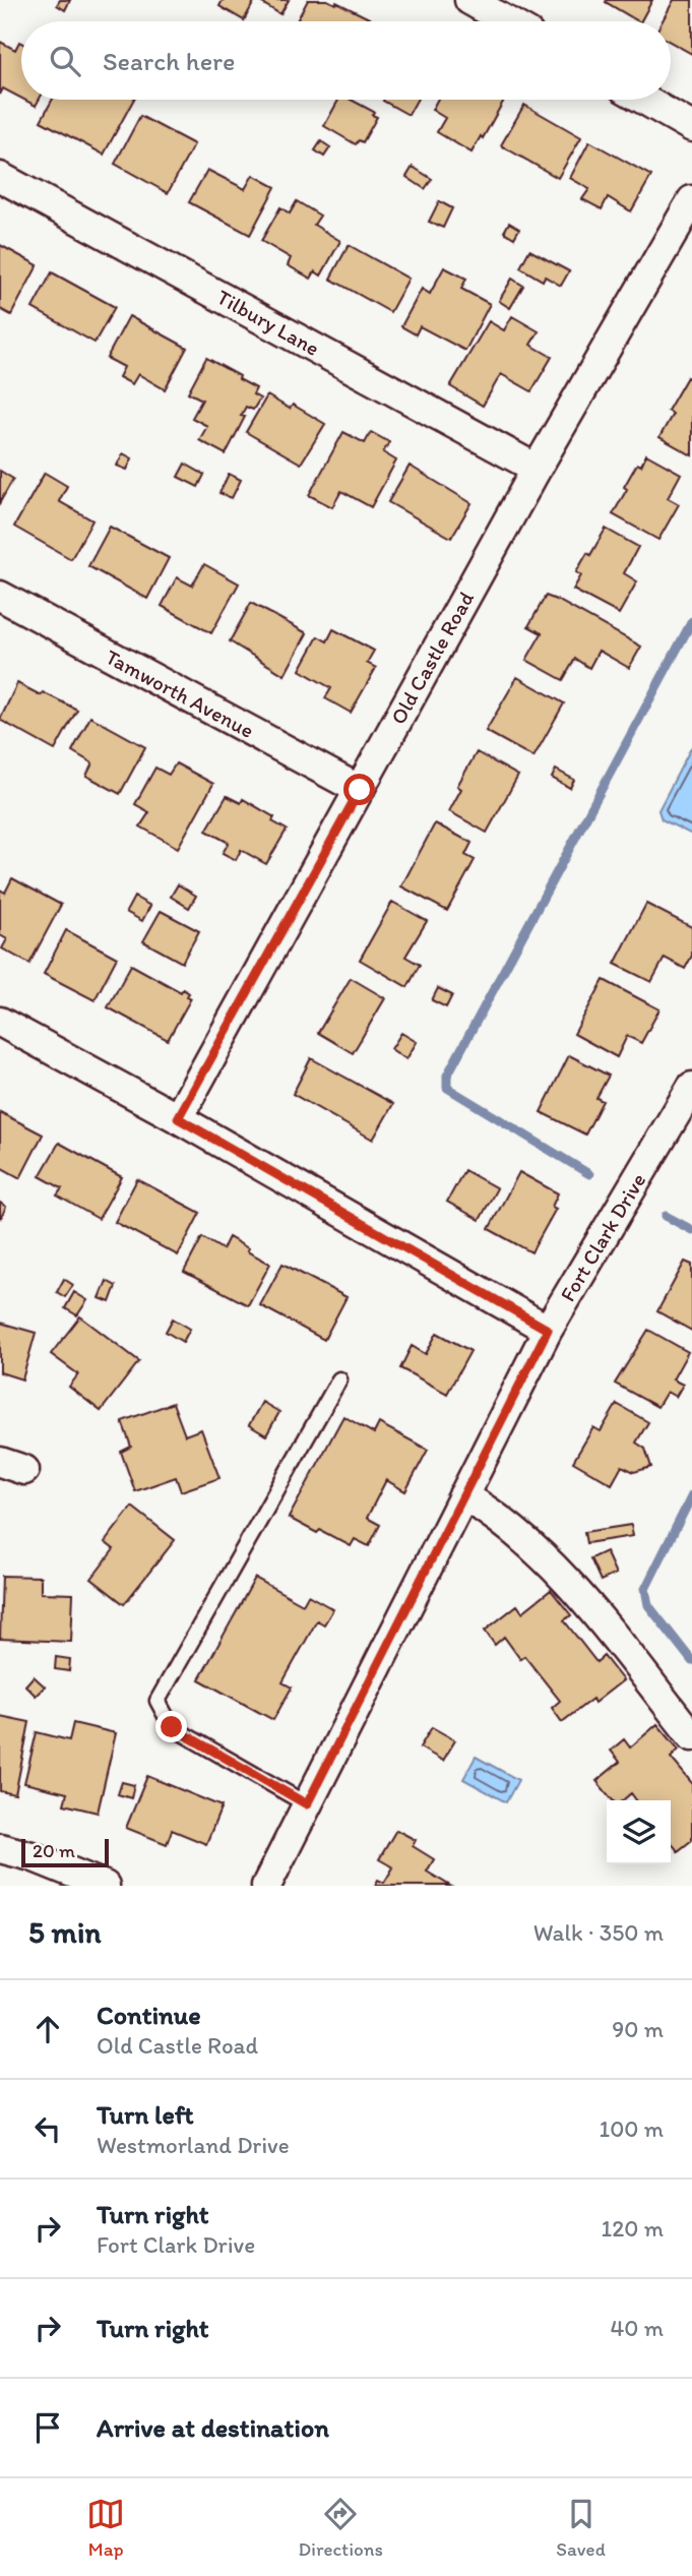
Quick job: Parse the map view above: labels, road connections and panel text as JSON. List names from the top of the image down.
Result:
{
  "streets": {
    "street": [
      "Tilbury Lane",
      "Old Castle Road",
      "Tamworth Avenue",
      "Fort Clark Drive"
    ]
  },
  "crossings": [
    ["Tilbury Lane", "Old Castle Road"],
    ["Old Castle Road", "Tamworth Avenue"]
  ],
  "scale_bar": "20 m",
  "page": {
    "search": "Search here",
    "scale": "20 m",
    "heading": ["5 min", "Walk · 350 m"],
    "list": [
      ["Continue", "Old Castle Road", "90 m"],
      ["Turn left", "Westmorland Drive", "100 m"],
      ["Turn right", "Fort Clark Drive", "120 m"],
      ["Turn right", "40 m"],
      "Arrive at destination"
    ],
    "nav": ["Map", "Directions", "Saved"]
  }
}
